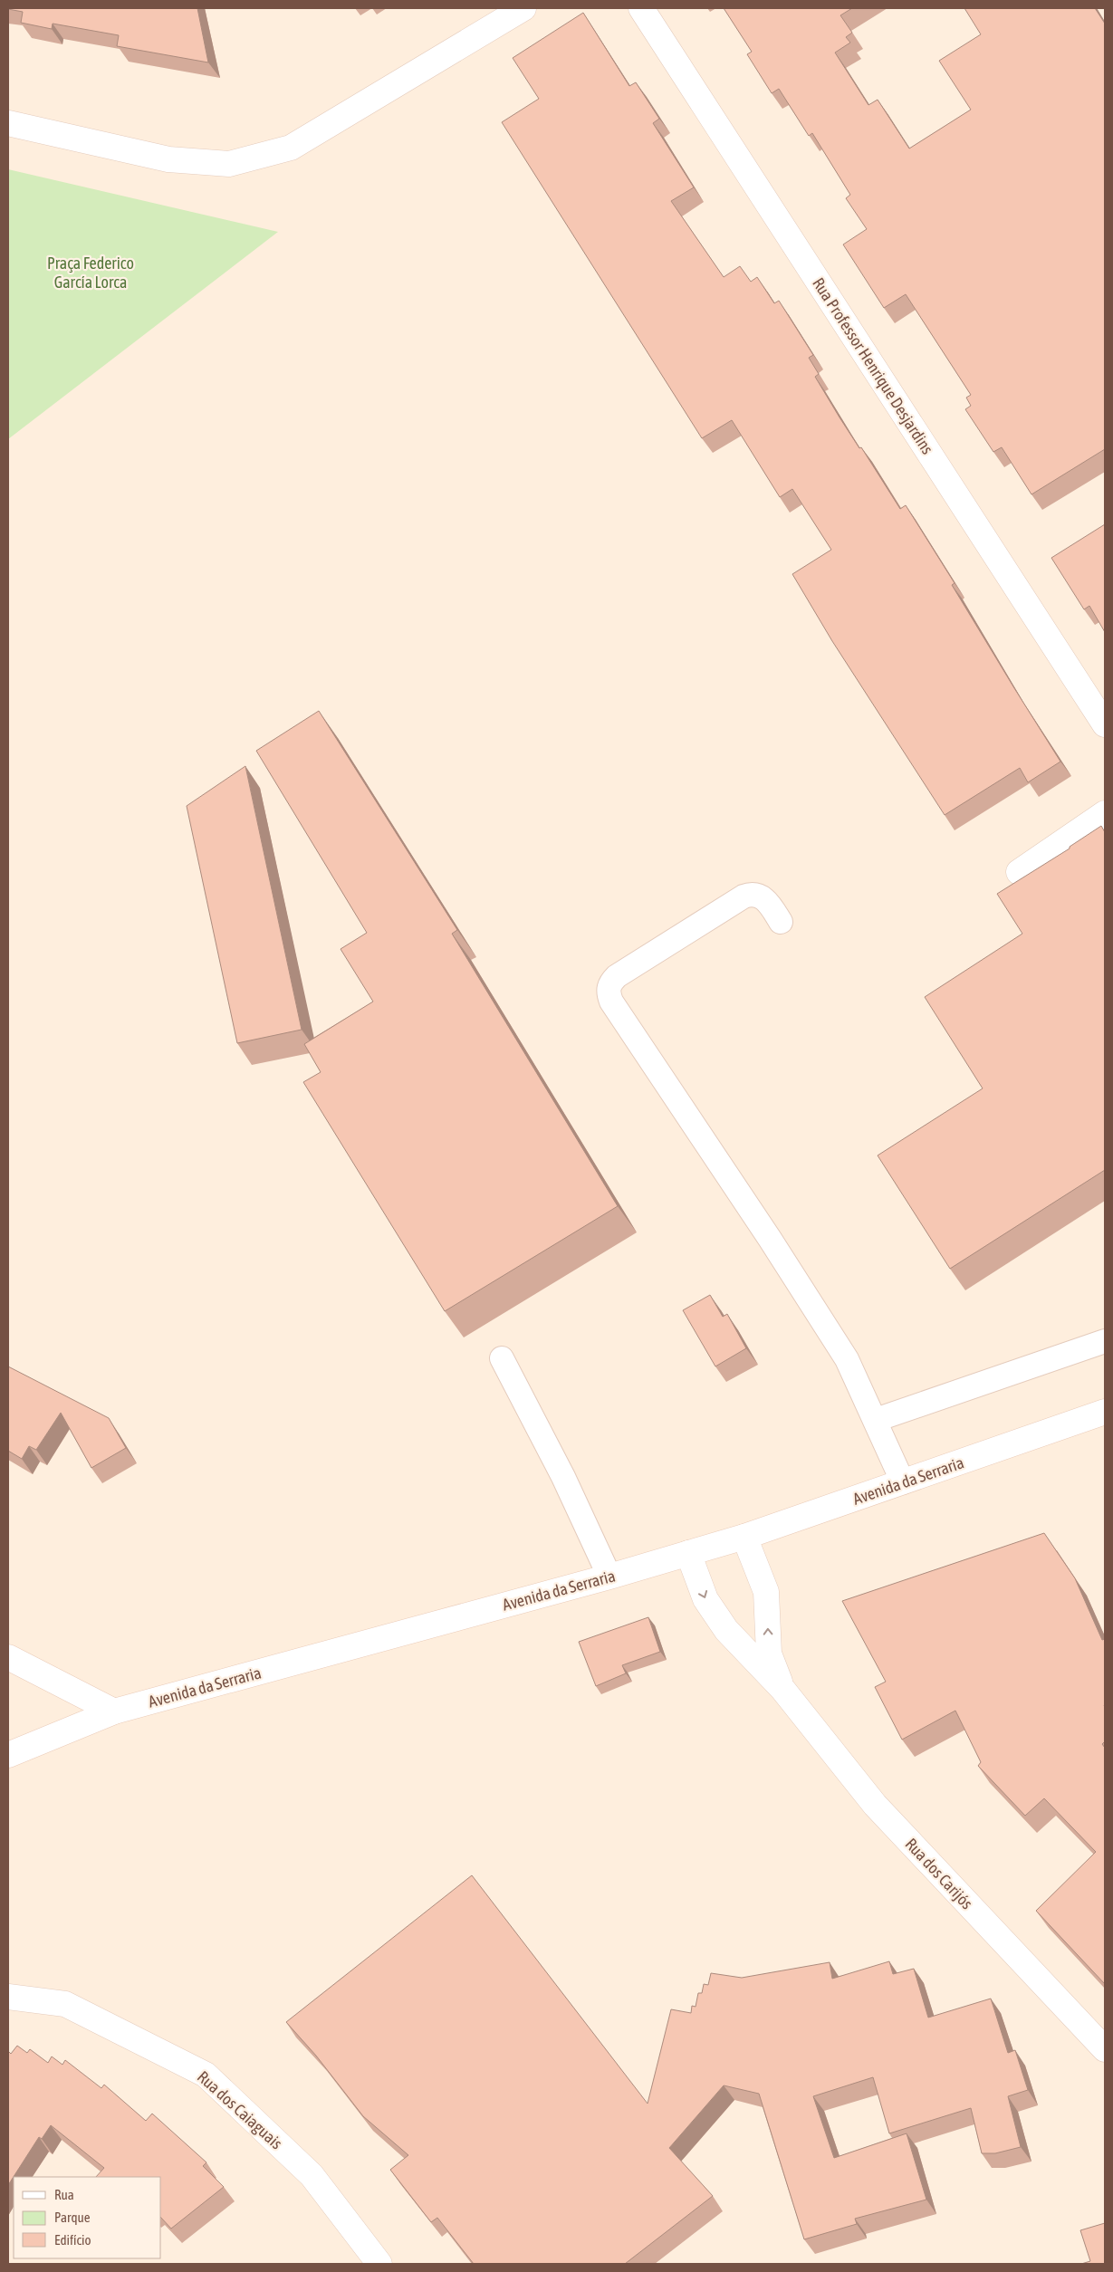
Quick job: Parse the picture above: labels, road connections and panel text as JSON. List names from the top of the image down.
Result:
{
  "streets": {
    "street": [
      "Rua Professor Henrique Desjardins",
      "Avenida da Serraria",
      "Rua dos Carijós",
      "Rua dos Caiaguais"
    ]
  },
  "crossings": [
    ["Avenida da Serraria", "Rua dos Carijós"]
  ],
  "parks": ["Praça Federico García Lorca"],
  "legend": ["Rua", "Parque", "Edifício"]
}
